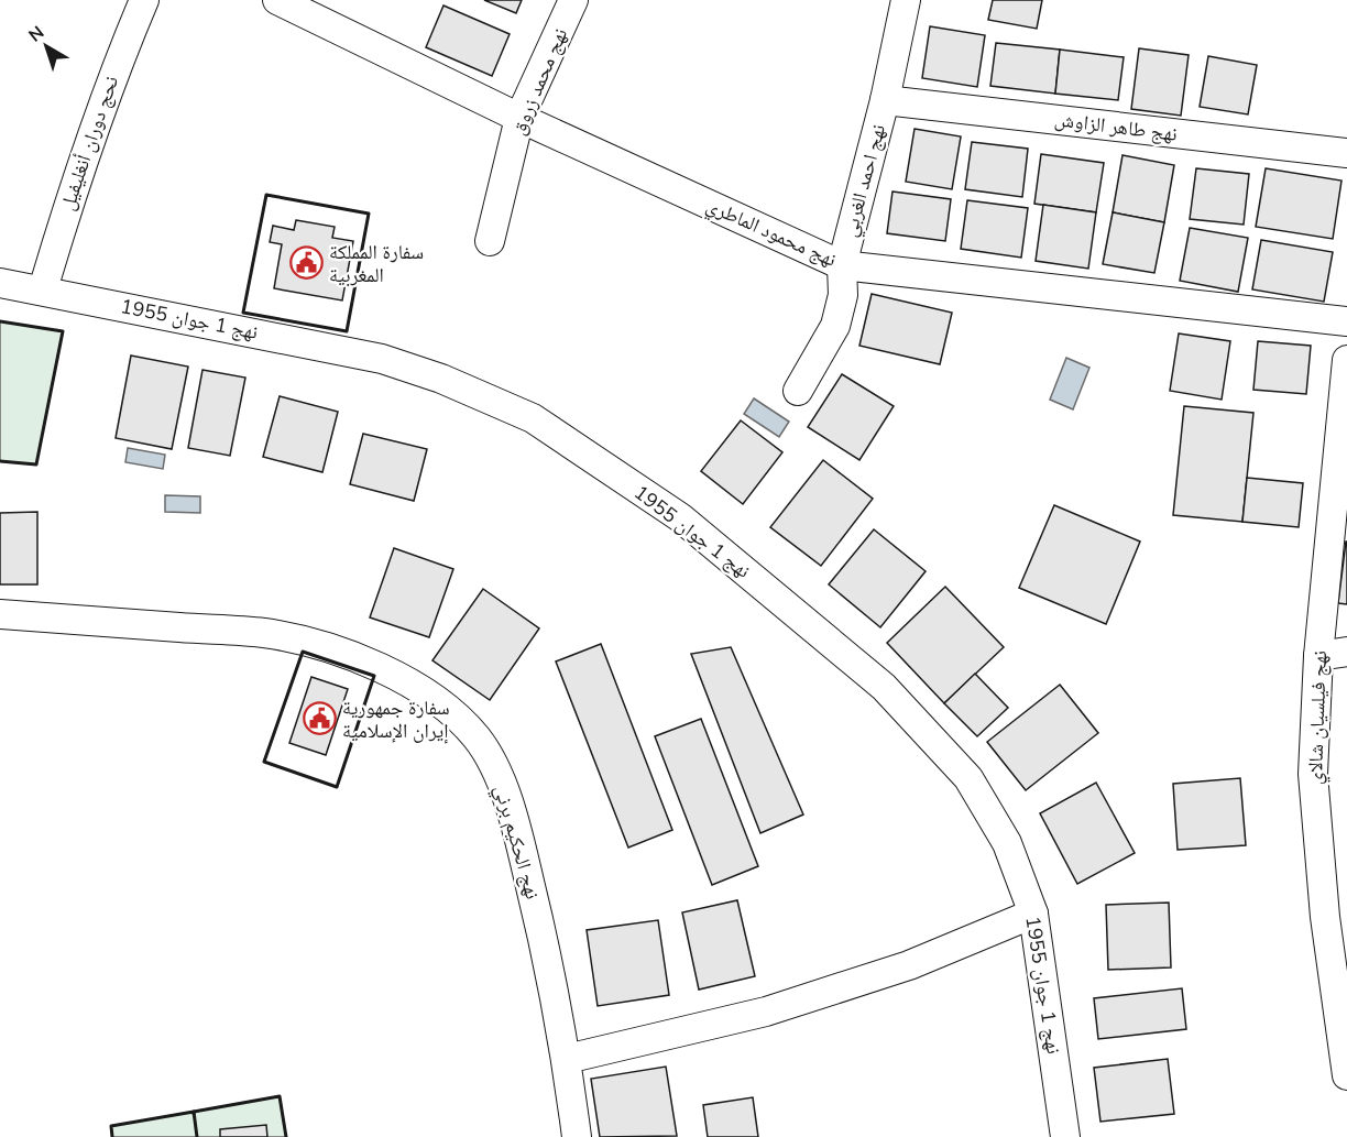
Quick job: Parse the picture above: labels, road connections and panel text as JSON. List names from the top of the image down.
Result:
{
  "streets": {
    "street": [
      "نهج محمد زروق",
      "نهج طاهر الزاوش",
      "نحج دوران أنغليفيل",
      "نهج احمد الغربي",
      "نهج محمود الماطري",
      "نهج 1 جوان 1955",
      "نهج فيلسيان شالاي",
      "نهج الحكيم برني"
    ]
  },
  "crossings": [
    ["نهج محمد زروق", "نهج محمود الماطري"],
    ["نهج طاهر الزاوش", "نهج احمد الغربي"],
    ["نحج دوران أنغليفيل", "نهج 1 جوان 1955"],
    ["نهج احمد الغربي", "نهج محمود الماطري"]
  ],
  "places": {
    "public building": ["سفارة المملكة المغربية", "سفارة جمهورية إيران الإسلامية"]
  },
  "north": "top left"
}
